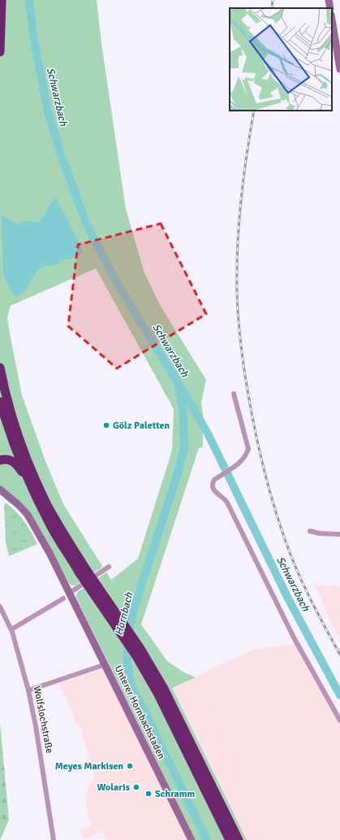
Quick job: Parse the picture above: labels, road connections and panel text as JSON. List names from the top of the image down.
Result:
{
  "streets": {
    "street": ["Unterer Hornbachstaden", "Wolfslochstraße"]
  },
  "water": ["Schwarzbach", "Hornbach"],
  "places": [
    "Gölz Paletten",
    "Meyes Markisen",
    "Wolaris",
    "Schramm"
  ]
}
